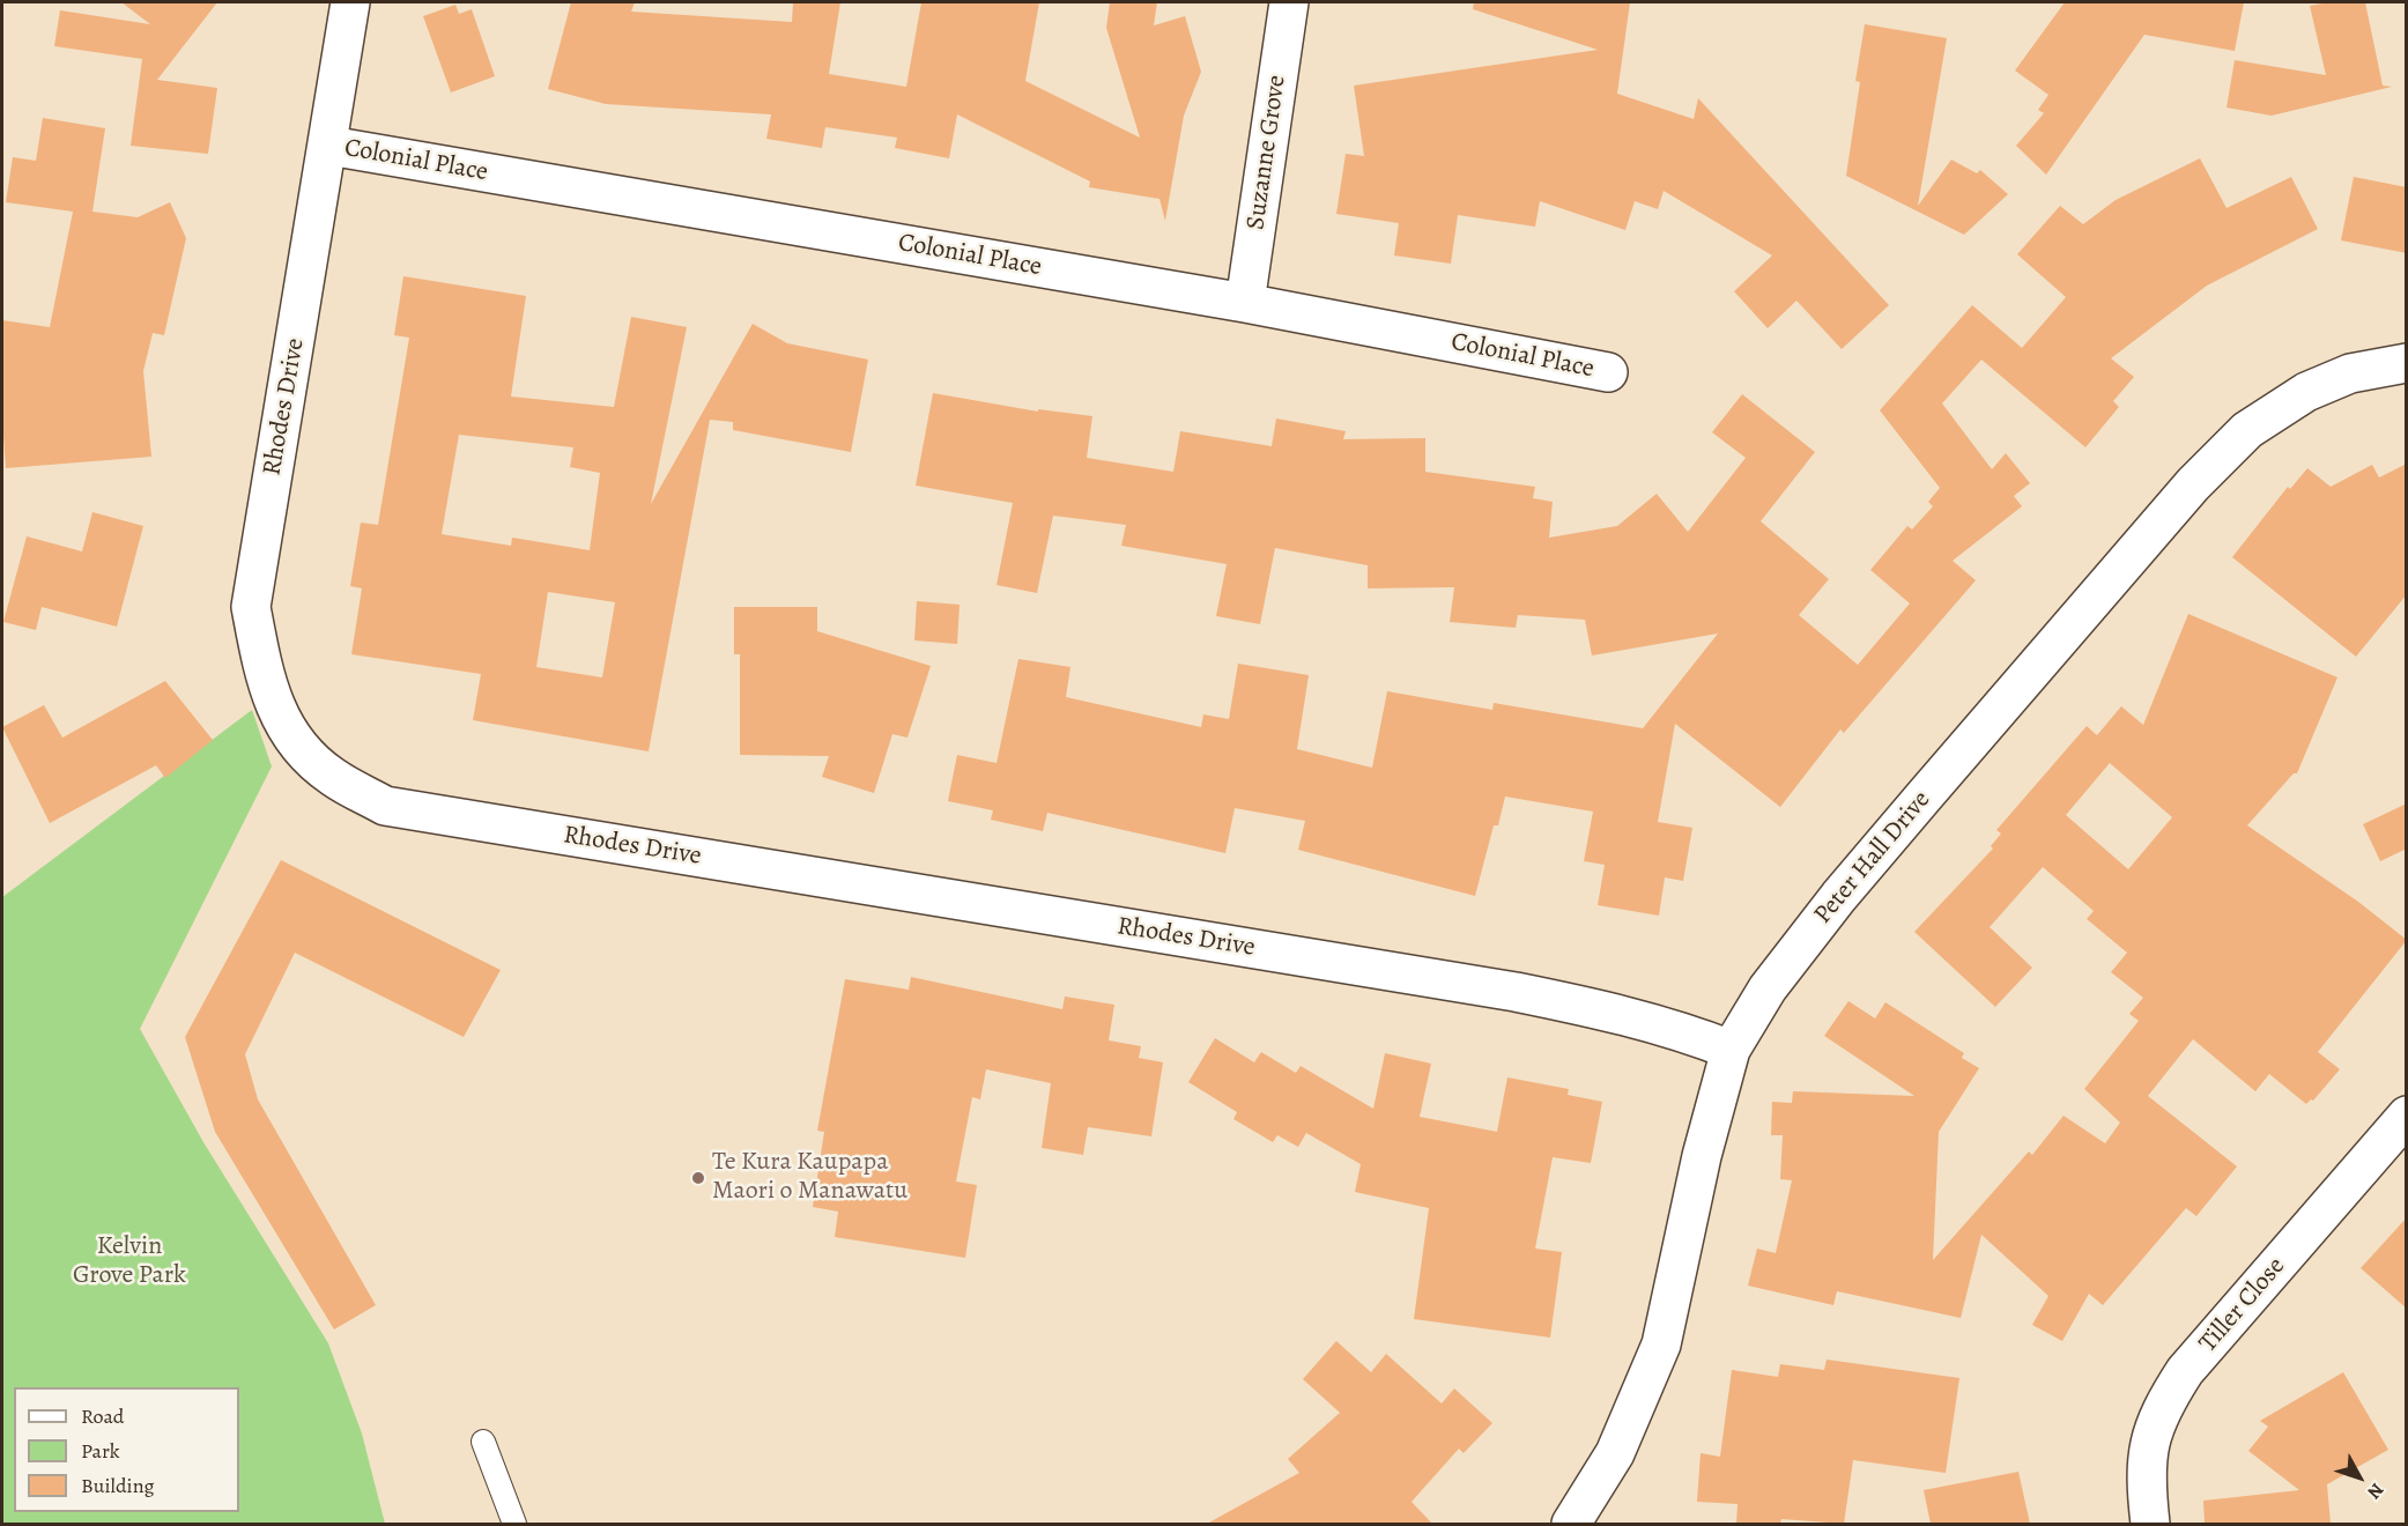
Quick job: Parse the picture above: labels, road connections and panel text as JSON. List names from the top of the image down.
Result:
{
  "streets": {
    "street": [
      "Suzanne Grove",
      "Colonial Place",
      "Rhodes Drive",
      "Peter Hall Drive",
      "Tiller Close"
    ]
  },
  "crossings": [
    ["Suzanne Grove", "Colonial Place"],
    ["Colonial Place", "Rhodes Drive"],
    ["Rhodes Drive", "Peter Hall Drive"]
  ],
  "parks": ["Kelvin Grove Park"],
  "places": ["Te Kura Kaupapa Maori o Manawatu"],
  "legend": ["Road", "Park", "Building"],
  "north": "bottom right"
}
